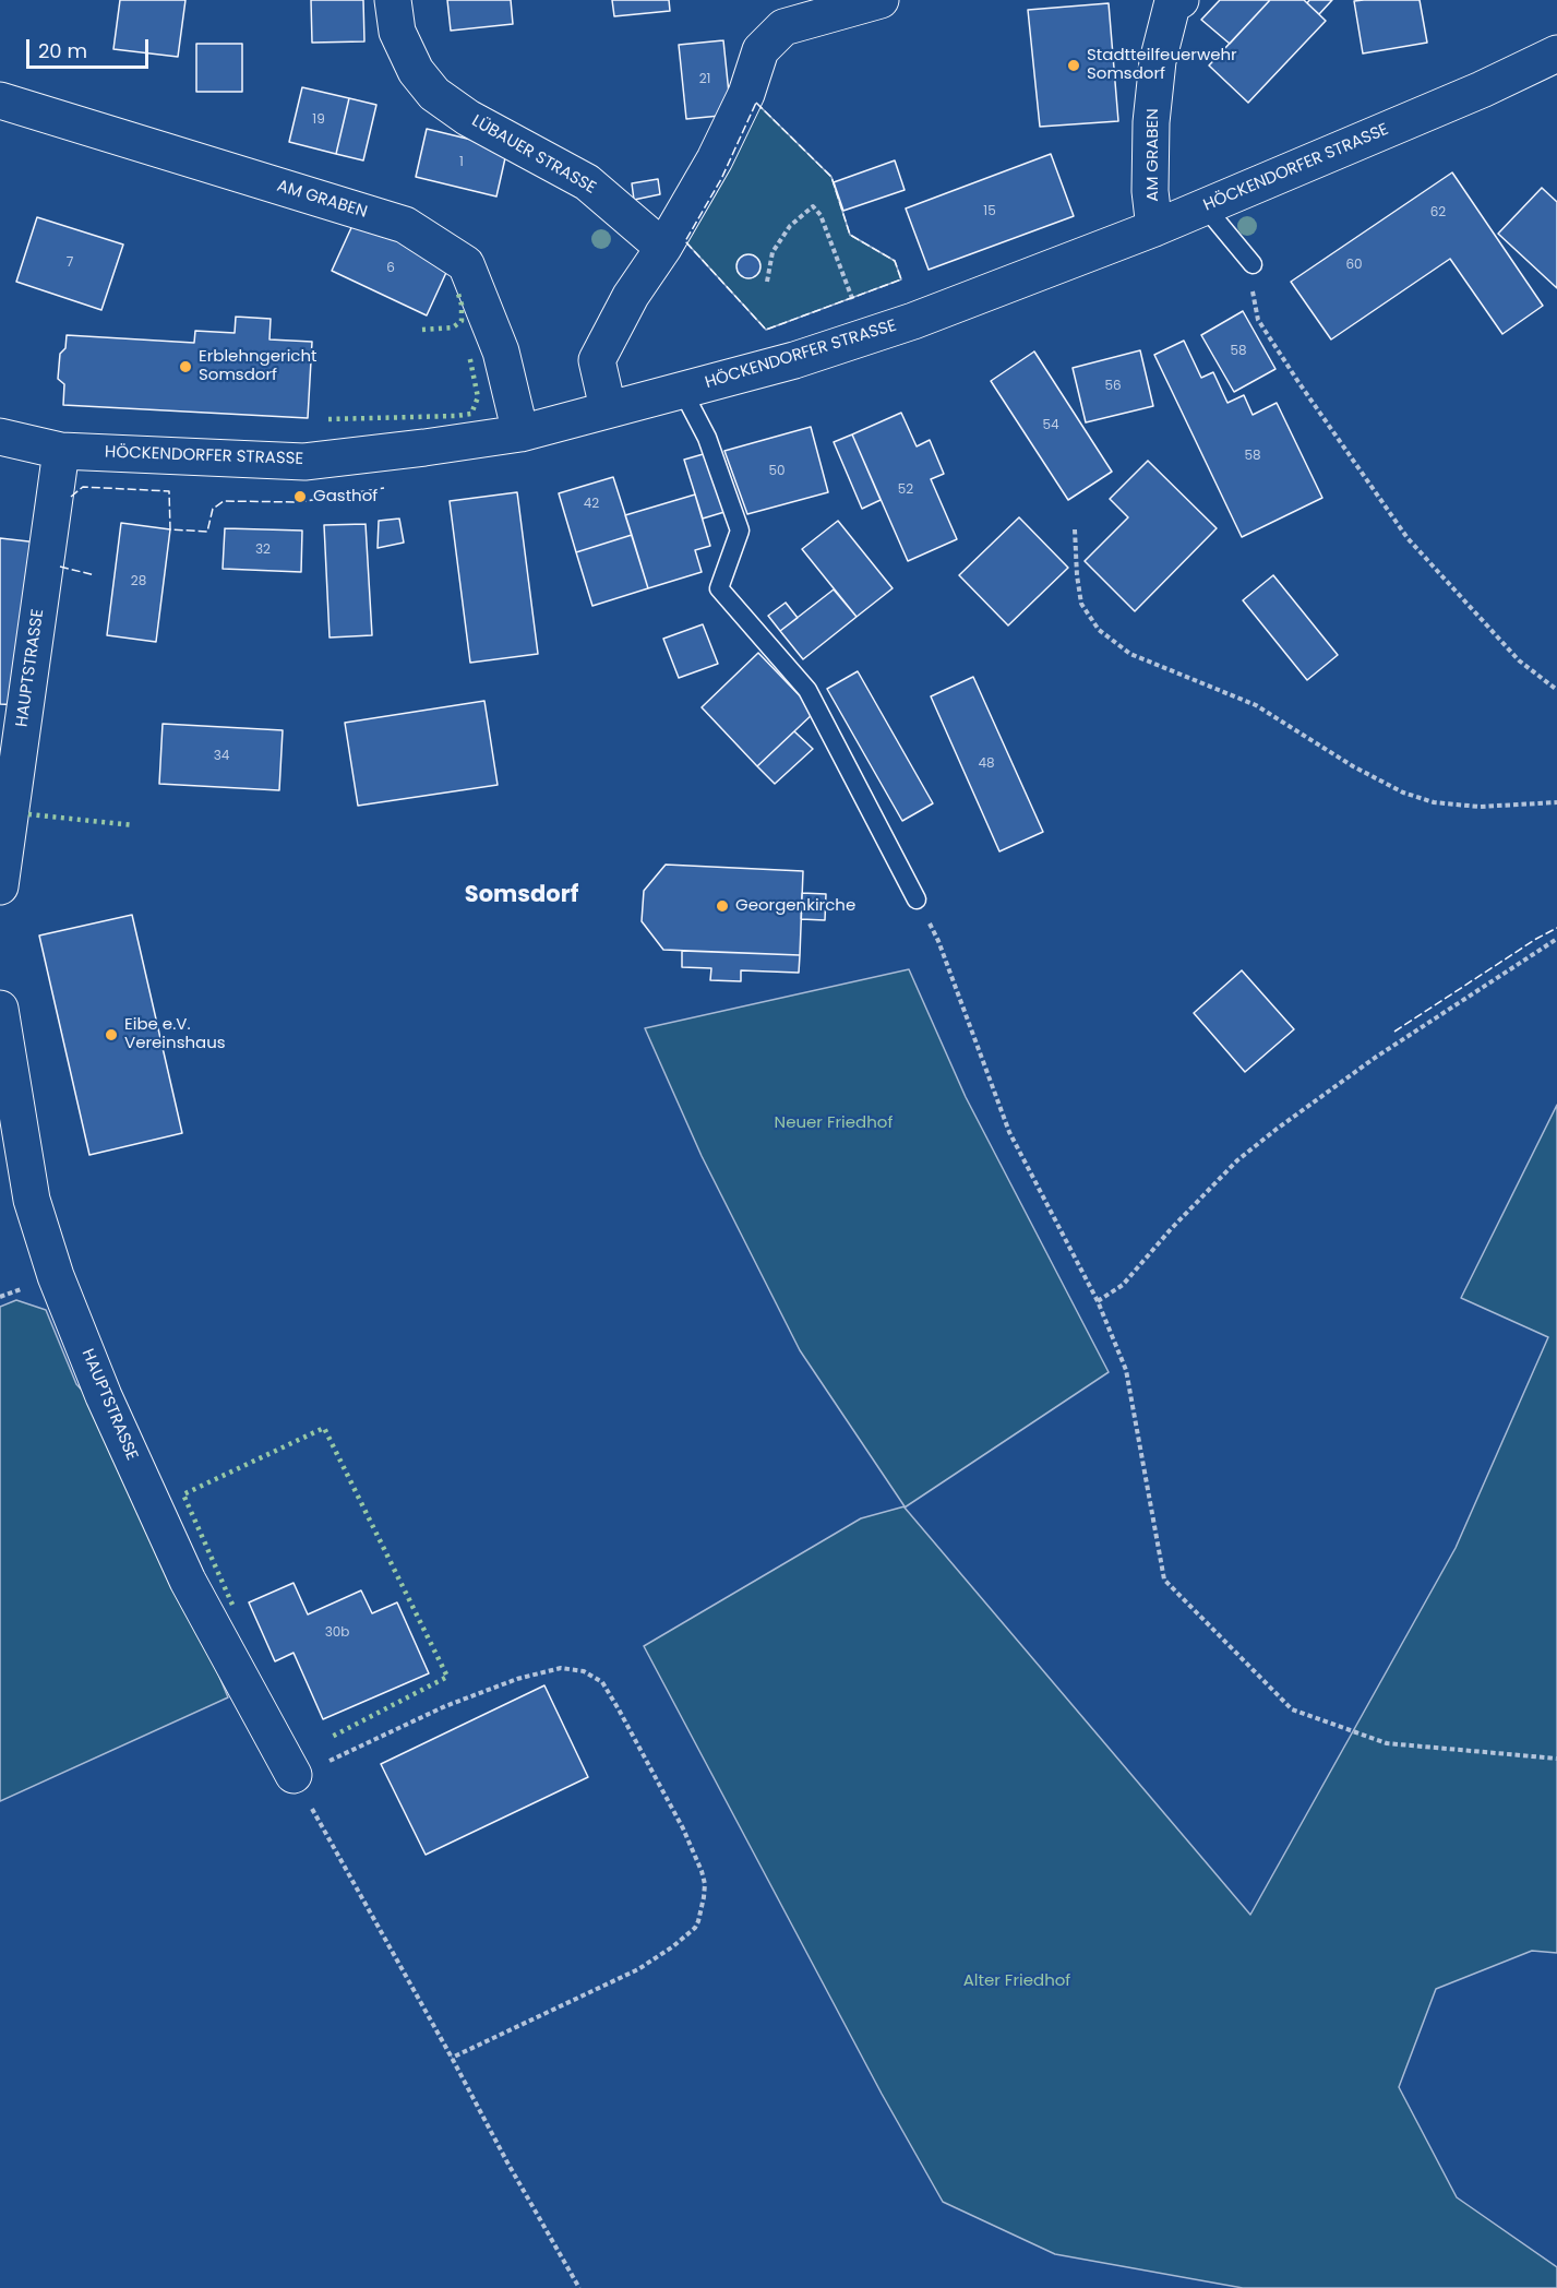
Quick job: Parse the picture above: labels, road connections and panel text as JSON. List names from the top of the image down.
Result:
{
  "streets": {
    "street": [
      "LÜBAUER STRASSE",
      "AM GRABEN",
      "HÖCKENDORFER STRASSE",
      "HAUPTSTRASSE"
    ]
  },
  "crossings": [
    ["AM GRABEN", "HÖCKENDORFER STRASSE"],
    ["HÖCKENDORFER STRASSE", "HAUPTSTRASSE"]
  ],
  "districts": ["Somsdorf"],
  "parks": ["Neuer Friedhof", "Alter Friedhof"],
  "places": [
    "Stadtteilfeuerwehr Somsdorf",
    "Erblehngericht Somsdorf",
    "Gasthof",
    "Georgenkirche",
    "Eibe e.V. Vereinshaus"
  ],
  "house_numbers": [
    "21",
    "19",
    "1",
    "15",
    "62",
    "7",
    "60",
    "6",
    "58",
    "56",
    "54",
    "58",
    "50",
    "52",
    "42",
    "32",
    "28",
    "34",
    "48",
    "30b"
  ],
  "scale_bar": "20 m"
}
